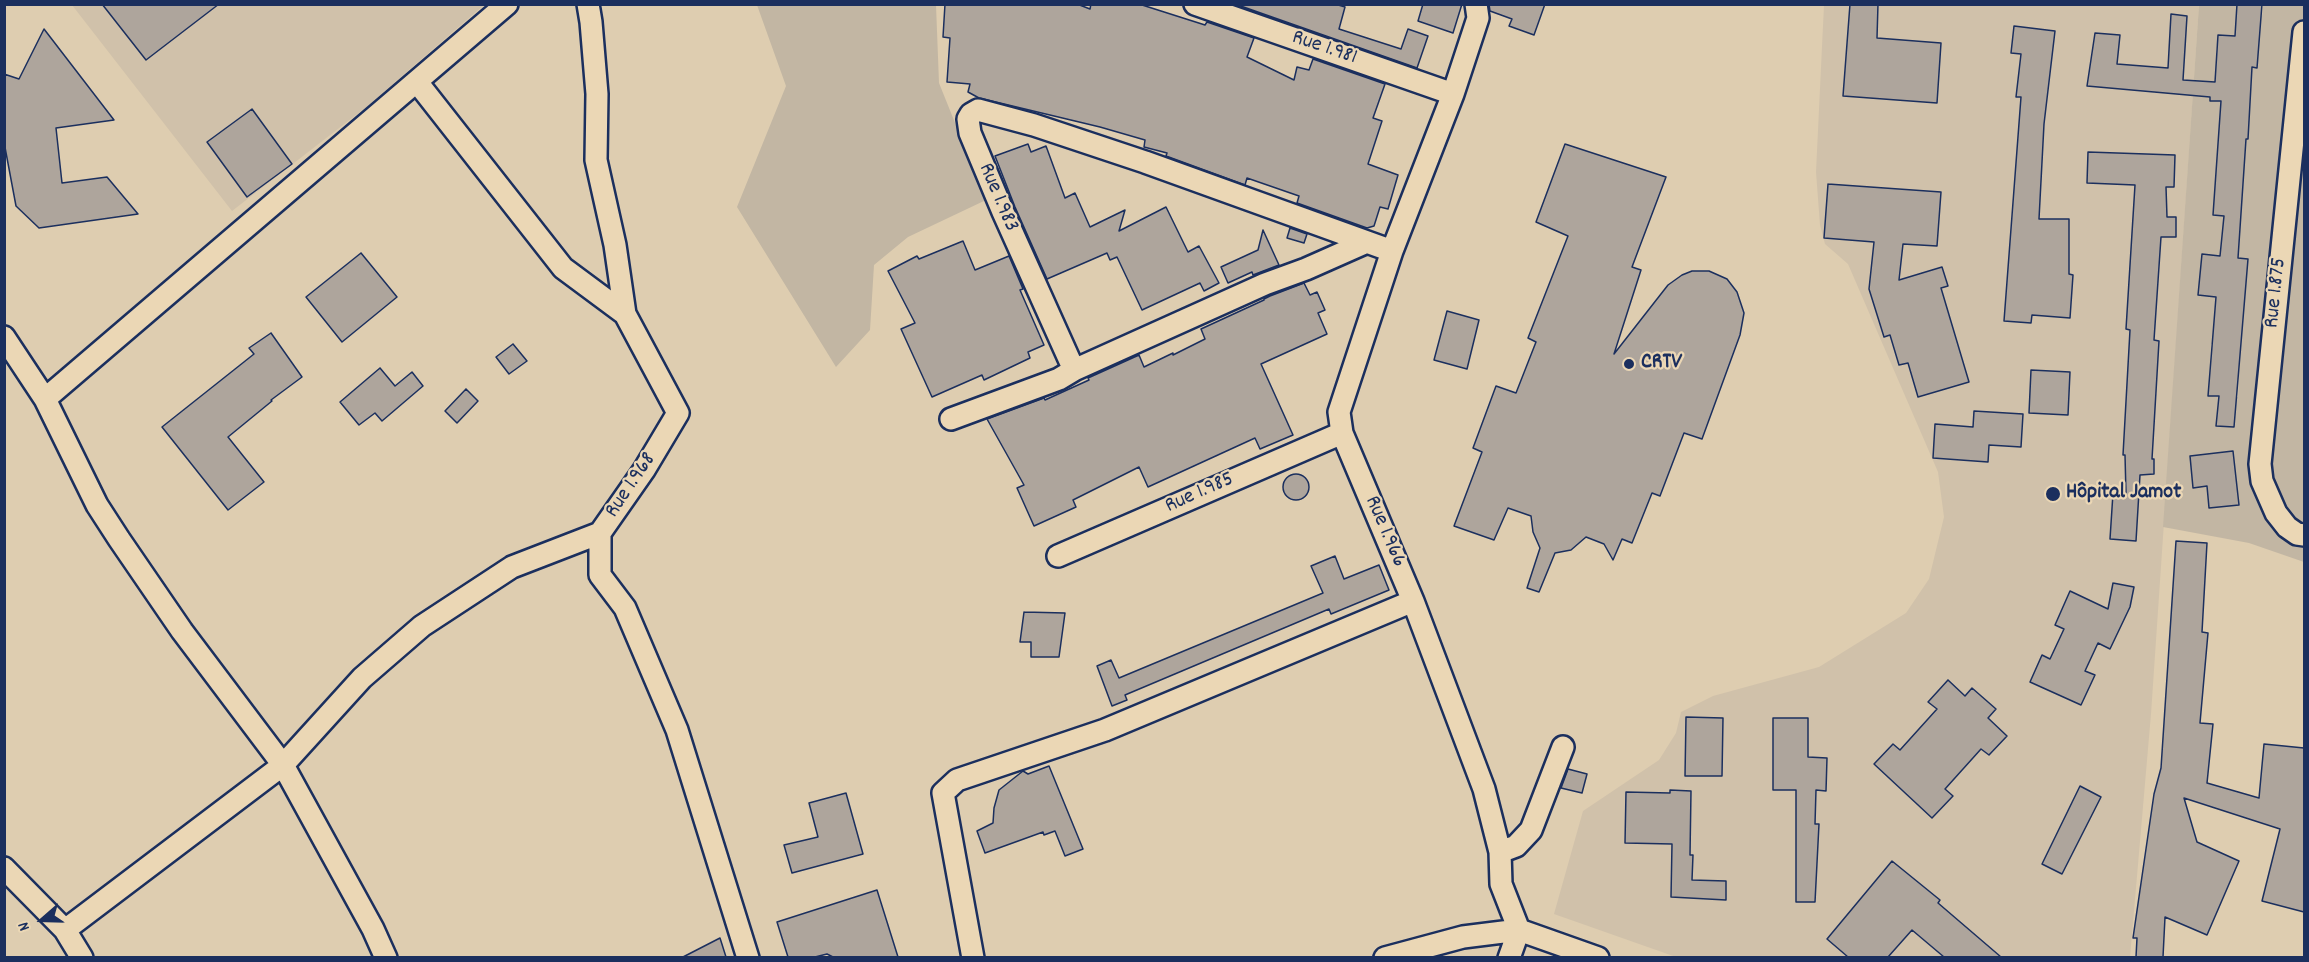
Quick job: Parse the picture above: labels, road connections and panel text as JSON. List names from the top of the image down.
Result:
{
  "streets": {
    "street": [
      "Rue 1.981",
      "Rue 1.983",
      "Rue 1.875",
      "Rue 1.968",
      "Rue 1.985",
      "Rue 1.966"
    ]
  },
  "crossings": [
    ["Rue 1.981", "Rue 1.966"],
    ["Rue 1.983", "Rue 1.966"],
    ["Rue 1.985", "Rue 1.966"]
  ],
  "places": ["CRTV", "Hôpital Jamot"],
  "north": "left"
}
